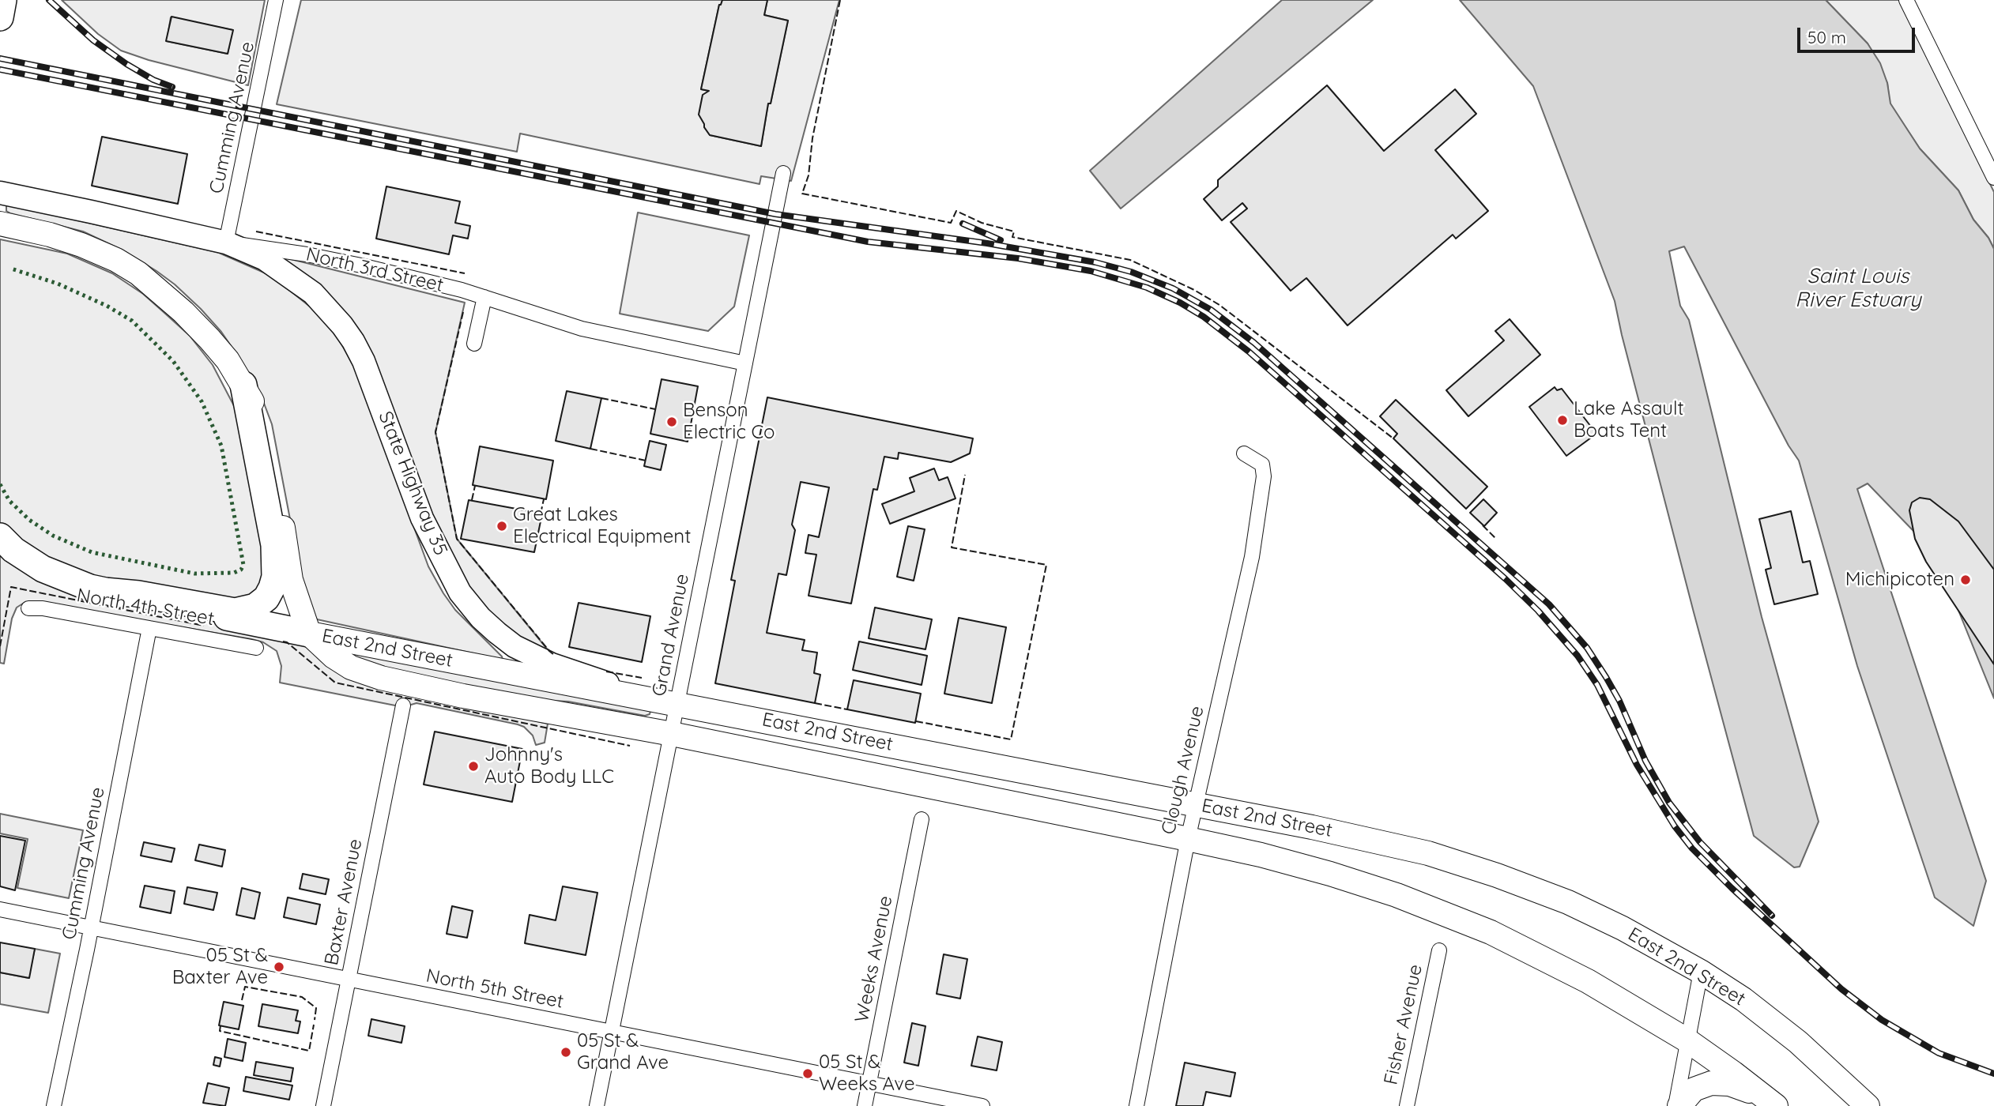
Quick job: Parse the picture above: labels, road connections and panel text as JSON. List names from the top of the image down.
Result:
{
  "streets": {
    "highway": ["East 2nd Street"],
    "main road": ["North 3rd Street", "State Highway 35"],
    "street": [
      "Cumming Avenue",
      "North 4th Street",
      "Grand Avenue",
      "Clough Avenue",
      "Baxter Avenue",
      "Weeks Avenue",
      "North 5th Street",
      "Fisher Avenue"
    ]
  },
  "crossings": [
    ["Cumming Avenue", "North 3rd Street"],
    ["Cumming Avenue", "State Highway 35"],
    ["Cumming Avenue", "North 4th Street"],
    ["Cumming Avenue", "North 5th Street"],
    ["North 3rd Street", "State Highway 35"],
    ["North 3rd Street", "Grand Avenue"],
    ["State Highway 35", "Grand Avenue"],
    ["State Highway 35", "East 2nd Street"],
    ["Grand Avenue", "East 2nd Street"],
    ["Grand Avenue", "North 5th Street"],
    ["East 2nd Street", "Clough Avenue"],
    ["Baxter Avenue", "North 5th Street"],
    ["Weeks Avenue", "North 5th Street"]
  ],
  "water": ["Saint Louis River Estuary"],
  "places": [
    "Lake Assault Boats Tent",
    "Benson Electric Co",
    "Great Lakes Electrical Equipment",
    "Michipicoten",
    "Johnny's Auto Body LLC",
    "05 St & Baxter Ave",
    "05 St & Grand Ave",
    "05 St & Weeks Ave"
  ],
  "scale_bar": "50 m"
}
